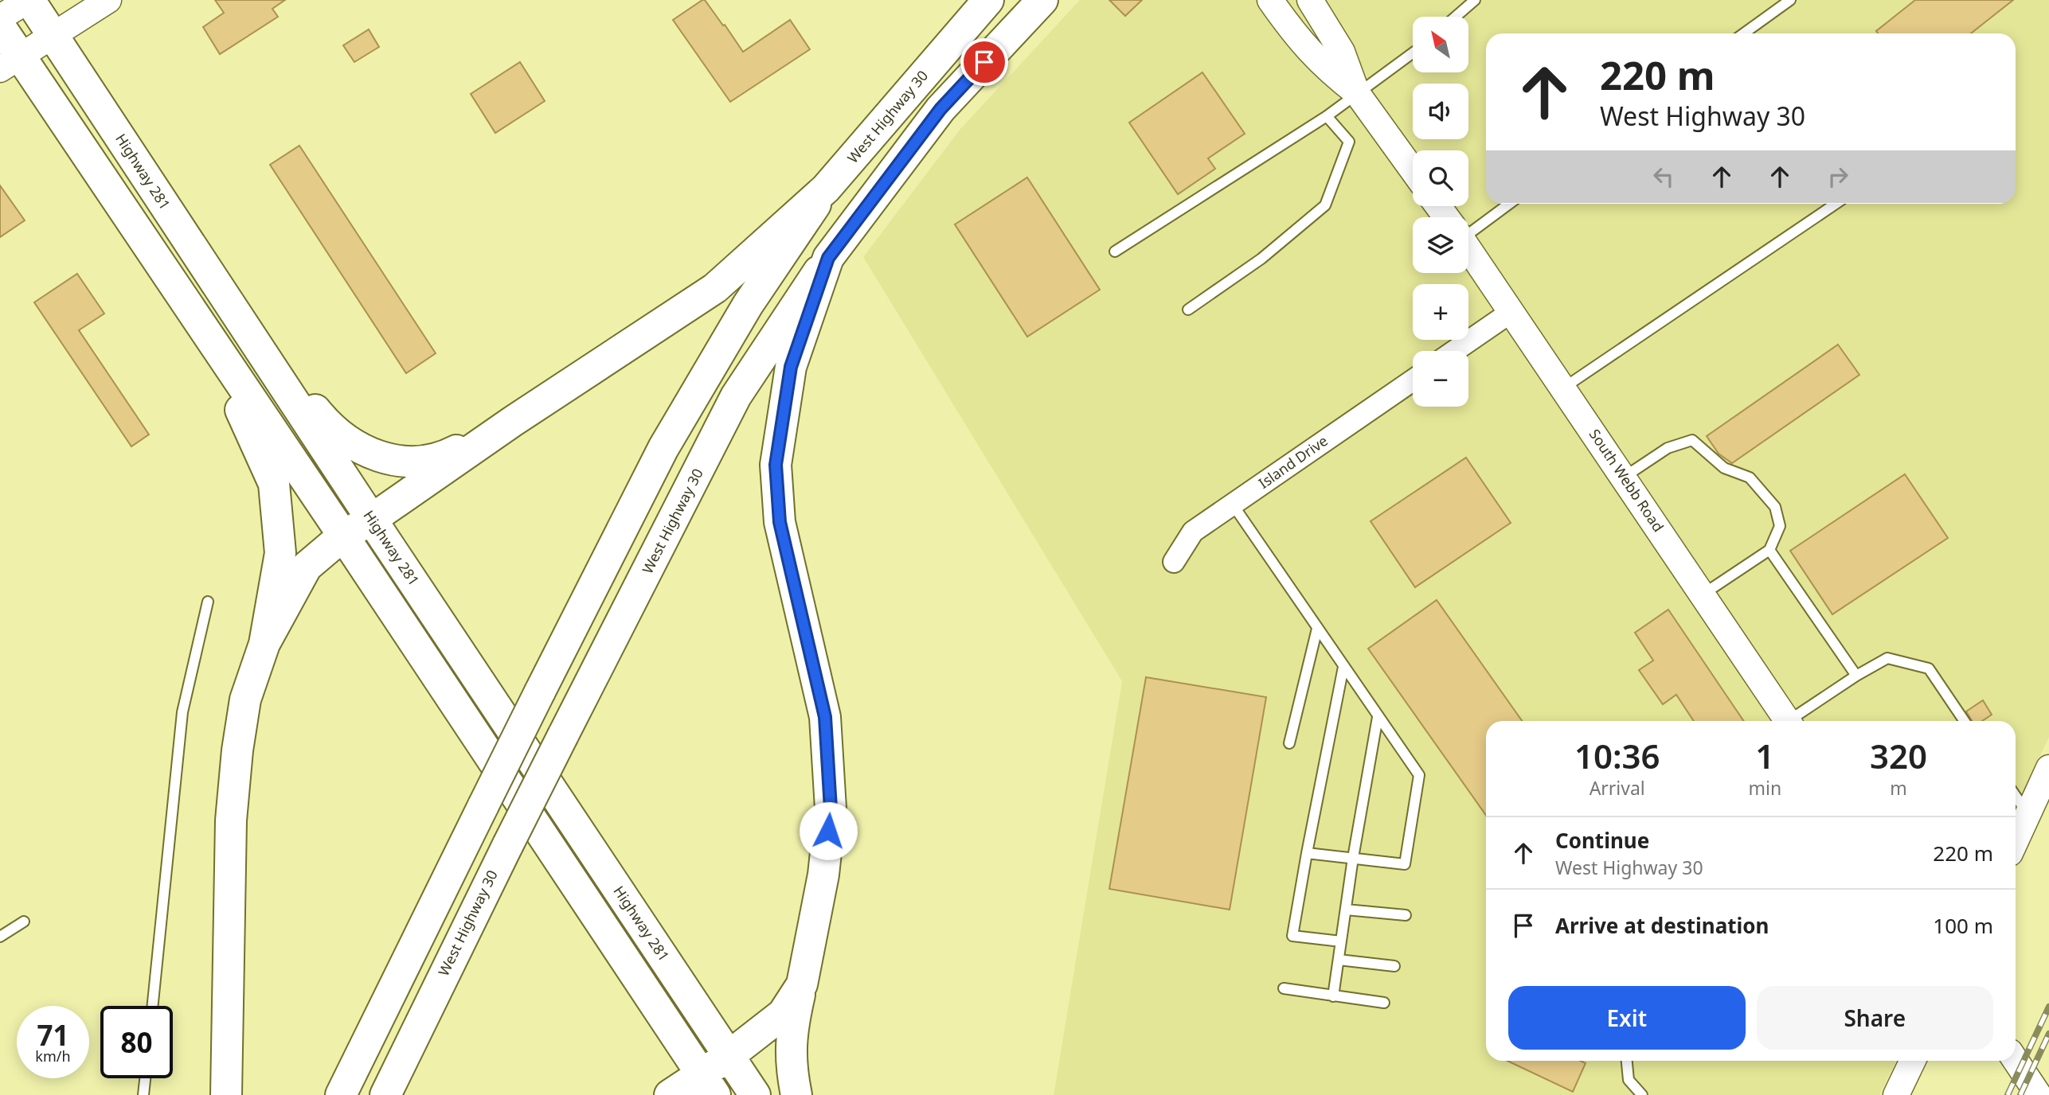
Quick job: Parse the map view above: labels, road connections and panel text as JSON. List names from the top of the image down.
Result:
{
  "streets": {
    "main road": ["West Highway 30", "Highway 281"],
    "street": ["Island Drive", "South Webb Road"]
  },
  "north": "top left",
  "page": {
    "map_buttons": ["+", "−"],
    "turn": ["220 m", "West Highway 30"],
    "eta": [
      "10:36",
      "Arrival",
      "1",
      "min",
      "320",
      "m"
    ],
    "list": [
      {
        "name": "Continue",
        "note": "West Highway 30",
        "value": "220 m"
      },
      {
        "name": "Arrive at destination",
        "value": "100 m"
      }
    ],
    "buttons": ["Exit", "Share"],
    "speed": "71 km/h",
    "limit": "80"
  }
}
